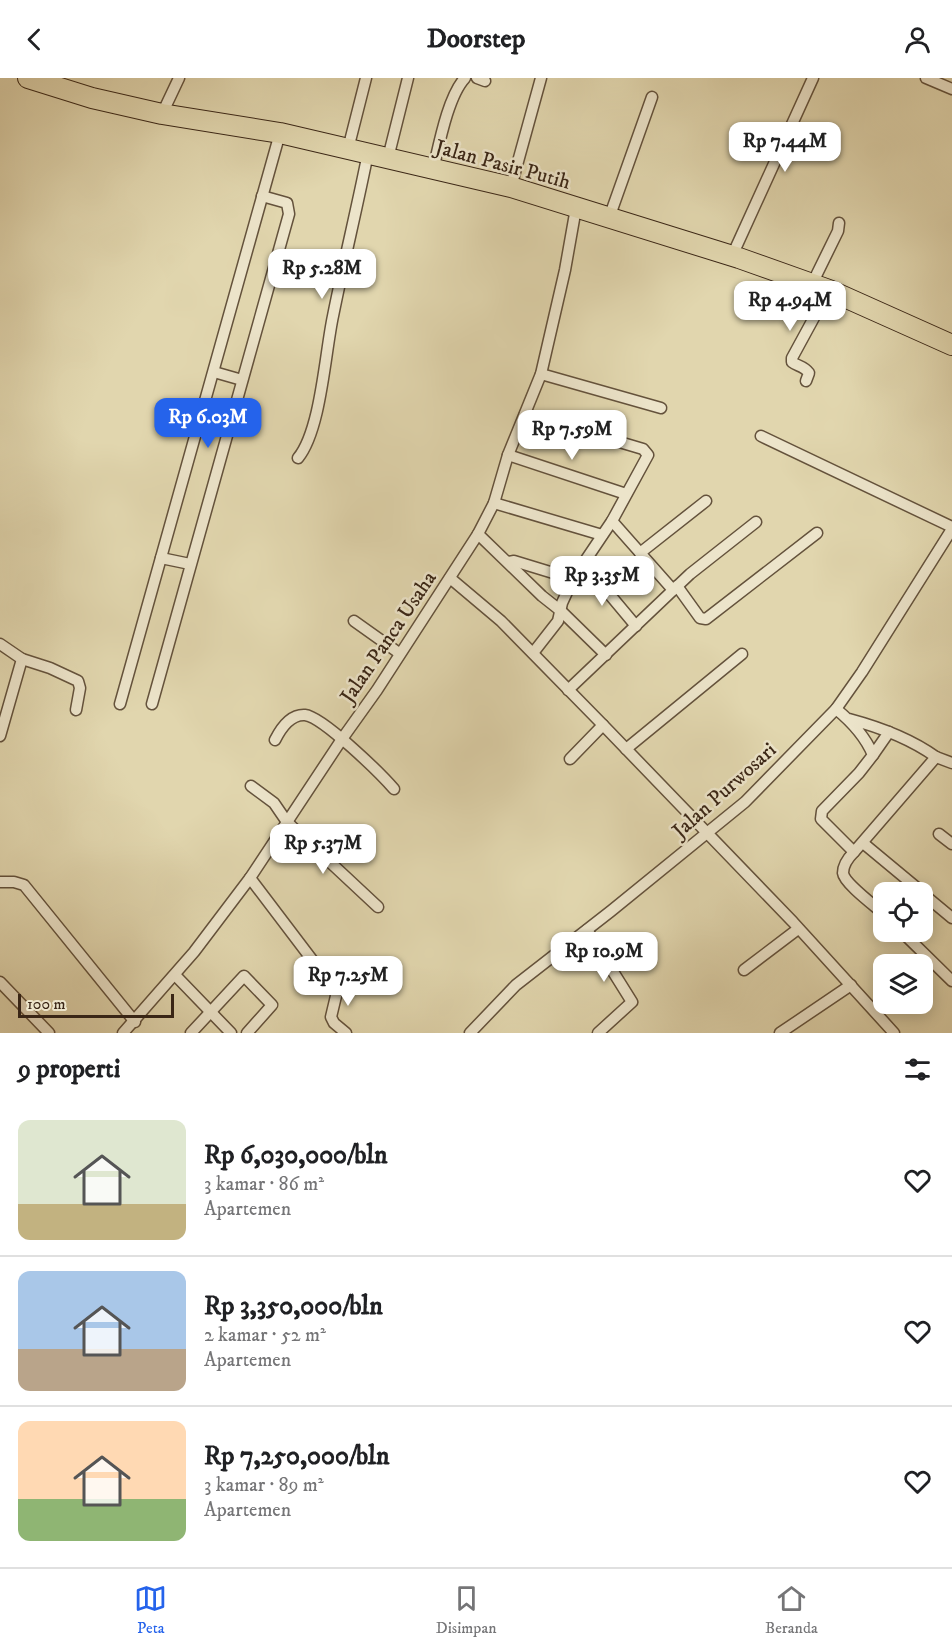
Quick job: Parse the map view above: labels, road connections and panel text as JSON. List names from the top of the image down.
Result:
{
  "streets": {
    "highway": ["Jalan Pasir Putih"],
    "street": ["Jalan Panca Usaha", "Jalan Purwosari"]
  },
  "crossings": [
    ["Jalan Pasir Putih", "Jalan Panca Usaha"]
  ],
  "scale_bar": "100 m",
  "page": {
    "header": "Doorstep",
    "price": [
      "Rp 7.44M",
      "Rp 5.28M",
      "Rp 4.94M",
      "Rp 6.03M",
      "Rp 7.59M",
      "Rp 3.35M",
      "Rp 5.37M",
      "Rp 10.9M",
      "Rp 7.25M"
    ],
    "scale": "100 m",
    "heading": "9 properti",
    "list": [
      {
        "name": "Rp 6,030,000/bln",
        "note": "3 kamar · 86 m² · Apartemen"
      },
      {
        "name": "Rp 3,350,000/bln",
        "note": "2 kamar · 52 m² · Apartemen"
      },
      {
        "name": "Rp 7,250,000/bln",
        "note": "3 kamar · 89 m² · Apartemen"
      }
    ],
    "tabs": ["Peta", "Disimpan", "Beranda"]
  }
}
